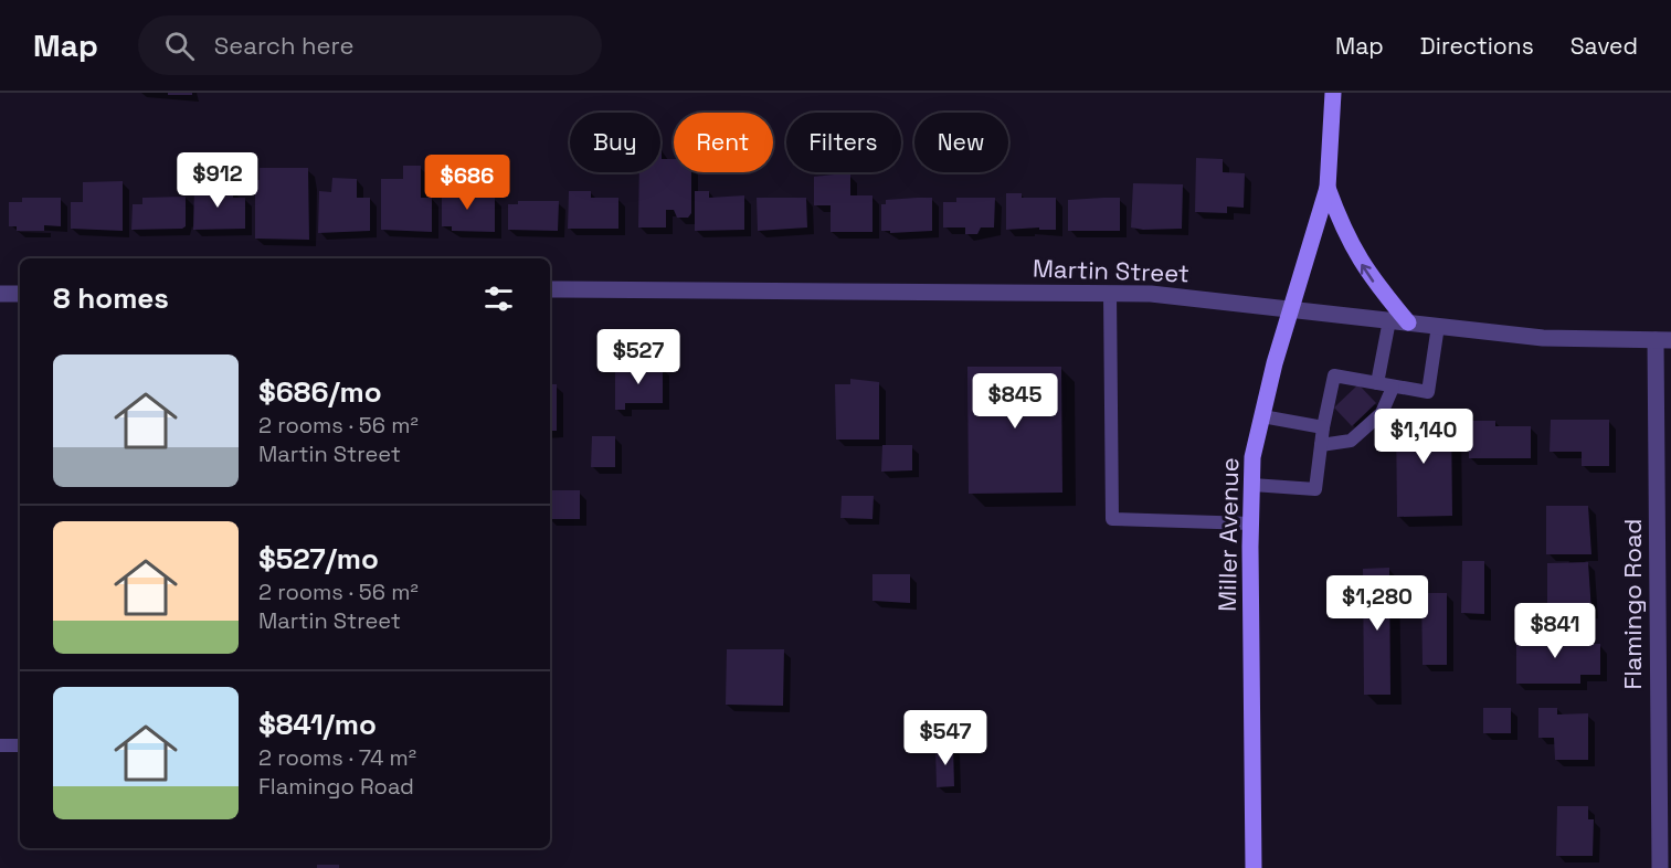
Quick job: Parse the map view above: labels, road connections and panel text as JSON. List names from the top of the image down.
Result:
{
  "streets": {
    "main road": ["Miller Avenue"],
    "street": ["Martin Street", "Flamingo Road"]
  },
  "crossings": [
    ["Martin Street", "Miller Avenue"],
    ["Martin Street", "Flamingo Road"]
  ],
  "page": {
    "header": "Map",
    "search": "Search here",
    "nav": ["Map", "Directions", "Saved"],
    "chip": [
      "Buy",
      "Rent",
      "Filters",
      "New"
    ],
    "price": [
      "$912",
      "$686",
      "$527",
      "$845",
      "$1,140",
      "$1,280",
      "$841",
      "$547"
    ],
    "heading": "8 homes",
    "list": [
      {
        "name": "$686/mo",
        "note": "2 rooms · 56 m² · Martin Street"
      },
      {
        "name": "$527/mo",
        "note": "2 rooms · 56 m² · Martin Street"
      },
      {
        "name": "$841/mo",
        "note": "2 rooms · 74 m² · Flamingo Road"
      }
    ]
  }
}
